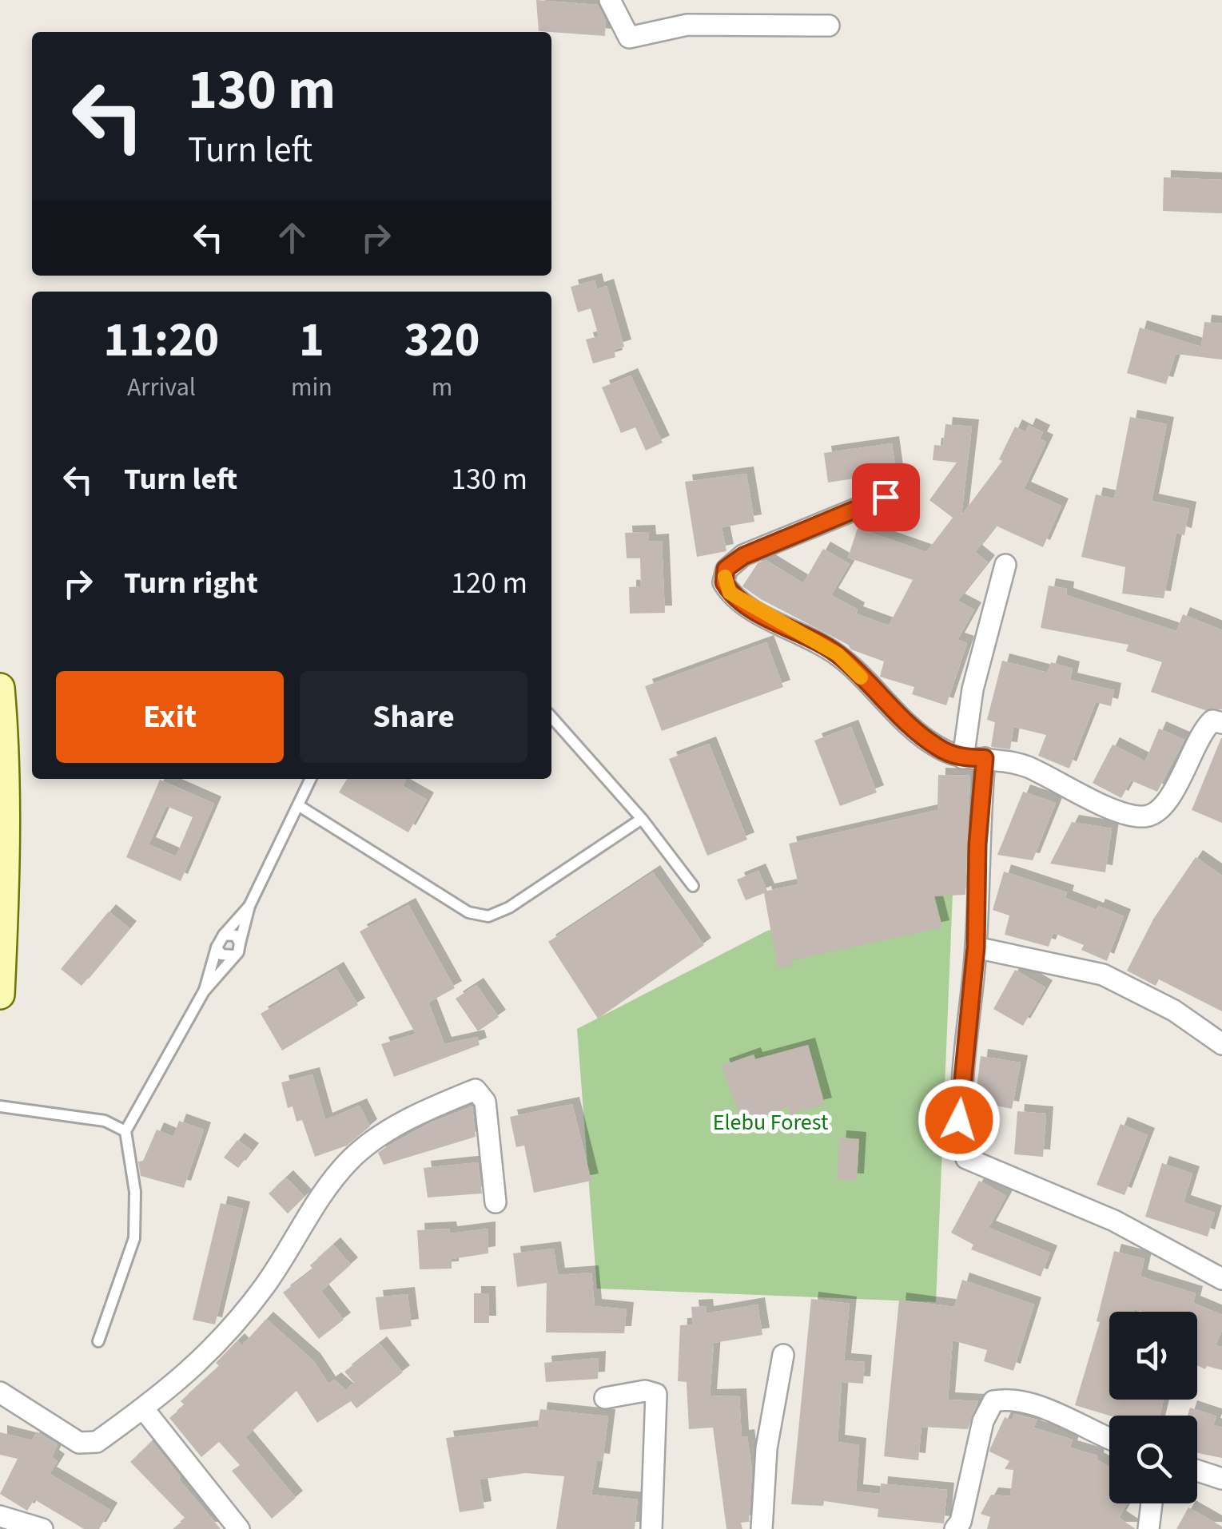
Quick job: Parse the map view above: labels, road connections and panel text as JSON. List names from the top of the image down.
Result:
{
  "parks": ["Elebu Forest"],
  "page": {
    "turn": ["130 m", "Turn left"],
    "eta": [
      "11:20",
      "Arrival",
      "1",
      "min",
      "320",
      "m"
    ],
    "list": [
      {
        "name": "Turn left",
        "value": "130 m"
      },
      {
        "name": "Turn right",
        "value": "120 m"
      }
    ],
    "buttons": ["Exit", "Share"]
  }
}
